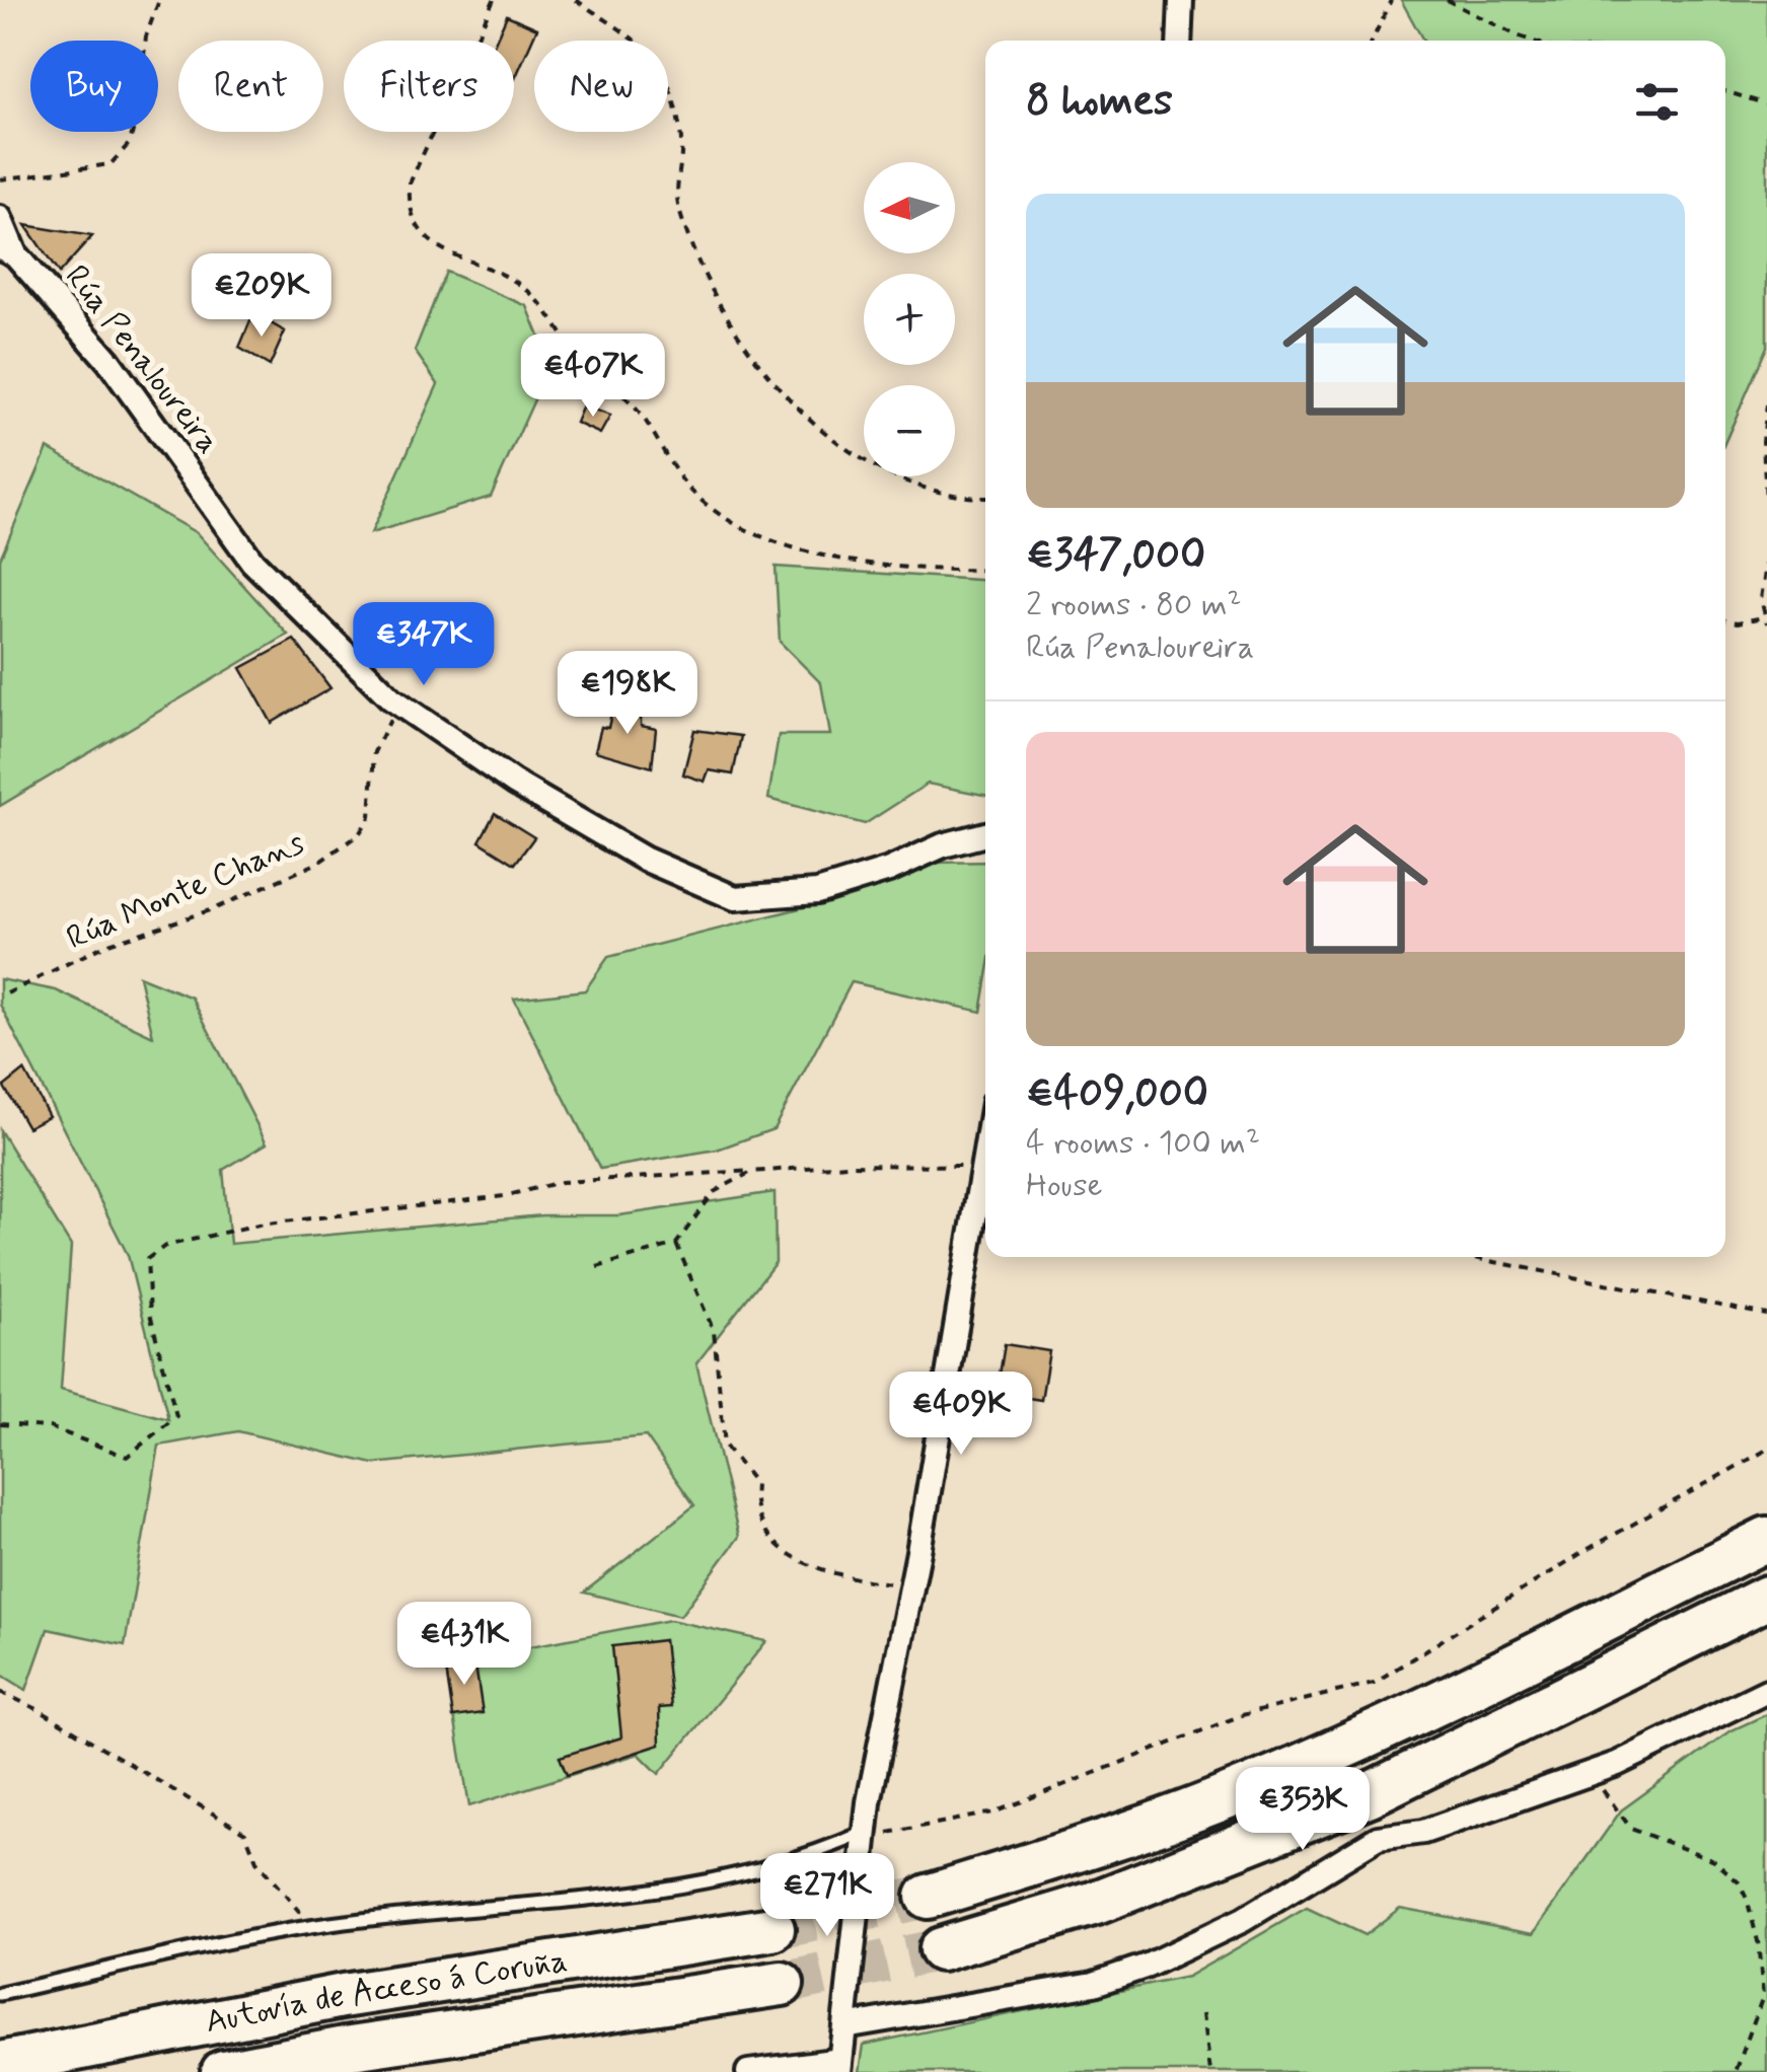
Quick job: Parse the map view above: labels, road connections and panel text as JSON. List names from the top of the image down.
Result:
{
  "streets": {
    "highway": ["Autovía de Acceso á Coruña"],
    "street": ["Rúa Penaloureira"],
    "path": ["Rúa Monte Chans"]
  },
  "crossings": [
    ["Rúa Penaloureira", "Rúa Monte Chans"]
  ],
  "north": "left",
  "page": {
    "chip": [
      "Buy",
      "Rent",
      "Filters",
      "New"
    ],
    "heading": "8 homes",
    "map_buttons": ["+", "−"],
    "list": [
      {
        "name": "€347,000",
        "note": "2 rooms · 80 m² · Rúa Penaloureira"
      },
      {
        "name": "€409,000",
        "note": "4 rooms · 100 m² · House"
      }
    ],
    "price": [
      "€209K",
      "€407K",
      "€347K",
      "€198K",
      "€409K",
      "€431K",
      "€353K",
      "€271K"
    ]
  }
}
